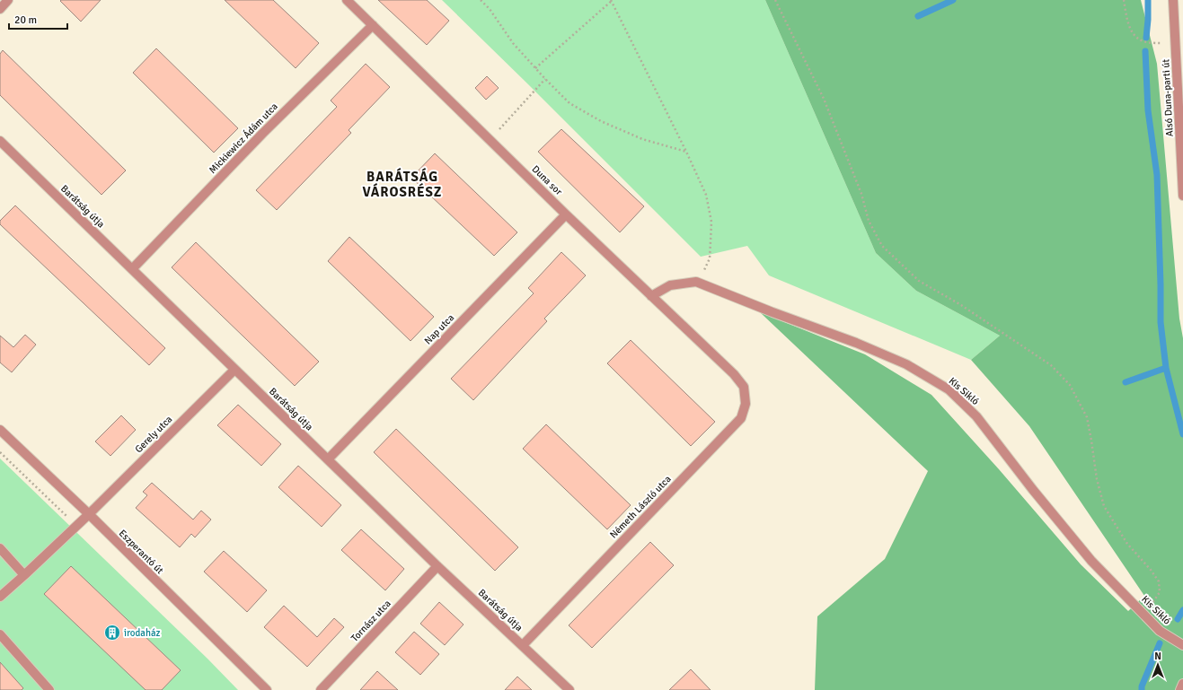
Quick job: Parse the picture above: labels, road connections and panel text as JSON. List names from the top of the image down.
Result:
{
  "streets": {
    "street": [
      "Alsó Duna-parti út",
      "Mickiewicz Ádám utca",
      "Duna sor",
      "Barátság útja",
      "Nap utca",
      "Kis Sikló",
      "Gerely utca",
      "Németh László utca",
      "Eszperantó út",
      "Tornász utca"
    ]
  },
  "crossings": [
    ["Mickiewicz Ádám utca", "Duna sor"],
    ["Mickiewicz Ádám utca", "Barátság útja"],
    ["Duna sor", "Nap utca"],
    ["Duna sor", "Kis Sikló"],
    ["Duna sor", "Németh László utca"],
    ["Barátság útja", "Nap utca"],
    ["Barátság útja", "Gerely utca"],
    ["Barátság útja", "Németh László utca"],
    ["Barátság útja", "Tornász utca"],
    ["Gerely utca", "Eszperantó út"]
  ],
  "districts": ["BARÁTSÁG VÁROSRÉSZ"],
  "places": {
    "building": ["irodaház"]
  },
  "scale_bar": "20 m",
  "north": "top"
}
